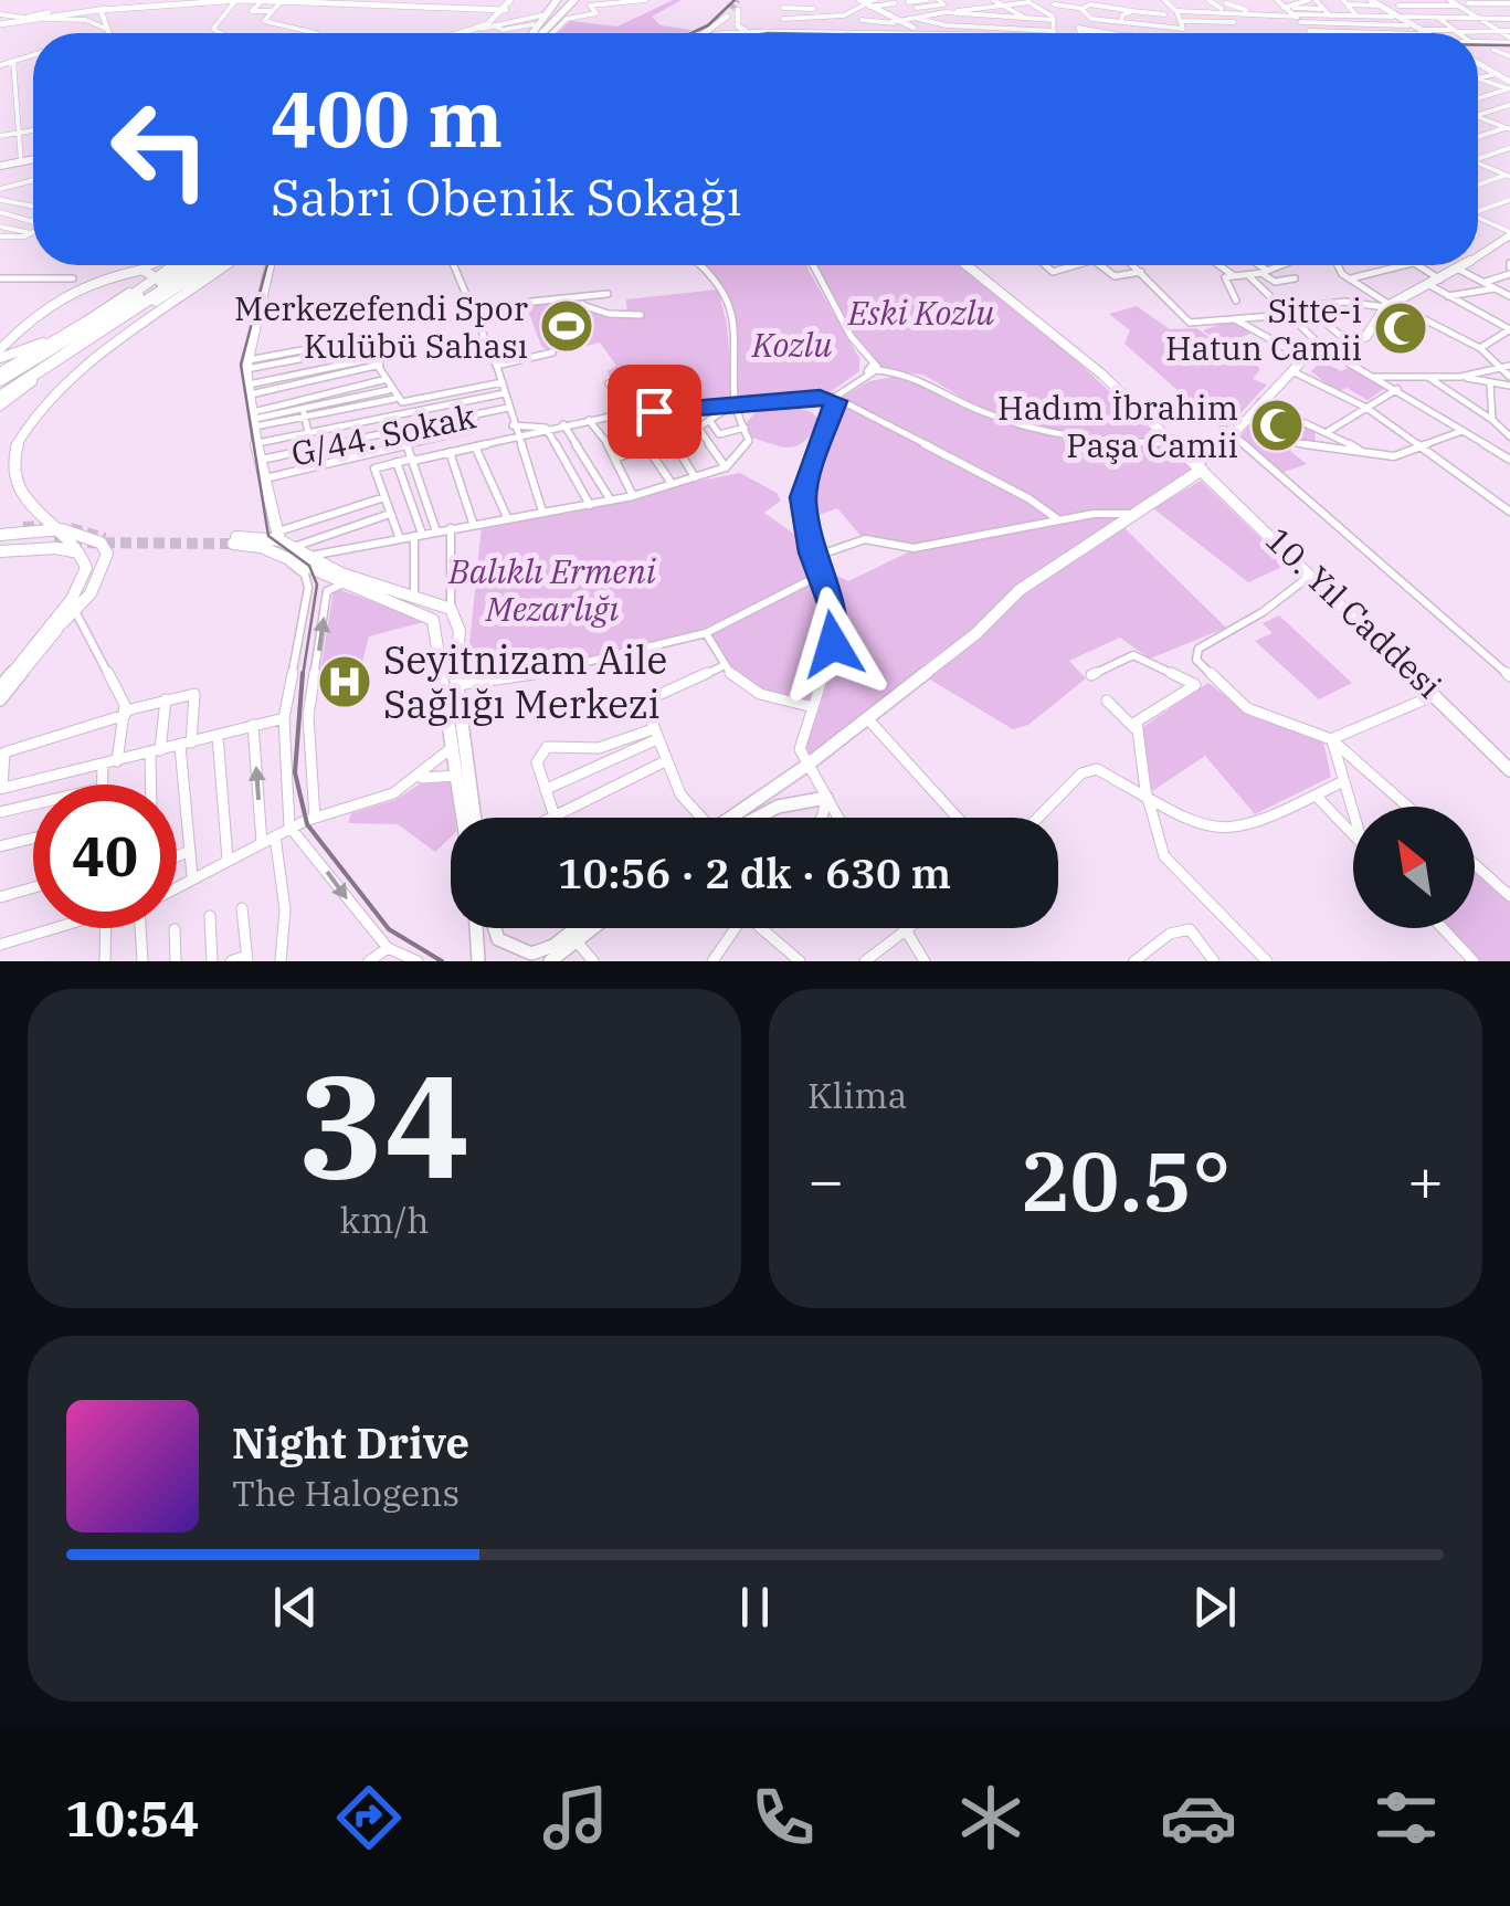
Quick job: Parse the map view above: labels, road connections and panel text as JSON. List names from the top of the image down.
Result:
{
  "streets": {
    "main road": ["10. Yıl Caddesi"],
    "street": ["G/44. Sokak"]
  },
  "parks": ["Eski Kozlu", "Kozlu", "Balıklı Ermeni Mezarlığı"],
  "places": {
    "sports": ["Merkezefendi Spor Kulübü Sahası"],
    "mosque": ["Sitte-i Hatun Camii", "Hadım İbrahim Paşa Camii"],
    "hospital": ["Seyitnizam Aile Sağlığı Merkezi"]
  },
  "north": "top left",
  "page": {
    "turn": ["400 m", "Sabri Obenik Sokağı"],
    "limit": "40",
    "trip": "10:56 · 2 dk · 630 m",
    "tile": [
      ["34", "km/h"],
      "Klima"
    ],
    "heat": ["−", "20.5°", "+"],
    "song": ["Night Drive", "The Halogens"],
    "tabs": "10:54"
  }
}
